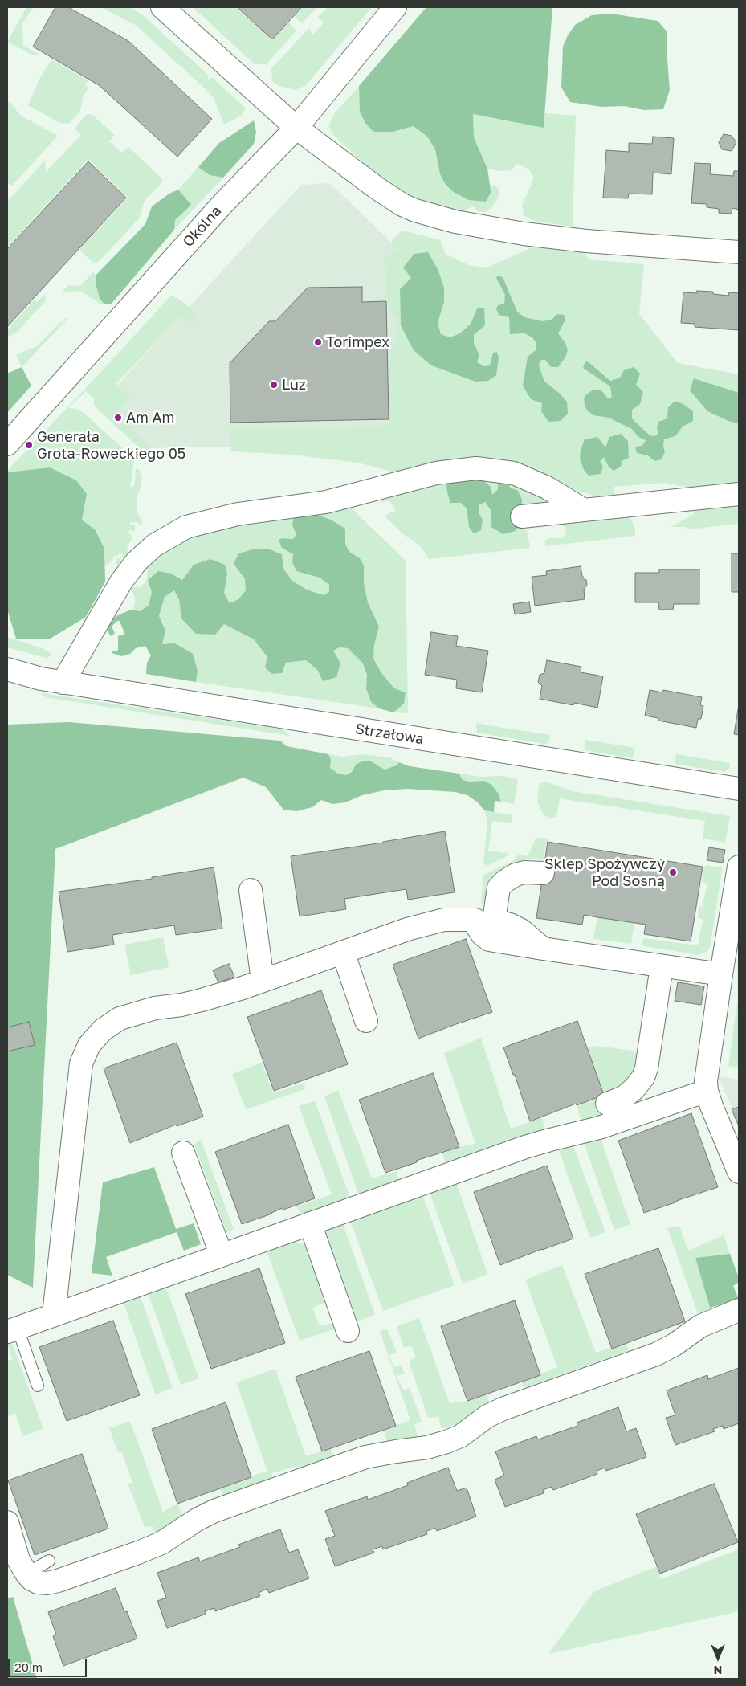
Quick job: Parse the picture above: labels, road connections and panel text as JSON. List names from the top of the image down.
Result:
{
  "streets": {
    "street": ["Okólna", "Strzałowa"]
  },
  "places": [
    "Torimpex",
    "Luz",
    "Am Am",
    "Generała Grota-Roweckiego 05",
    "Sklep Spożywczy Pod Sosną"
  ],
  "scale_bar": "20 m",
  "north": "bottom"
}
